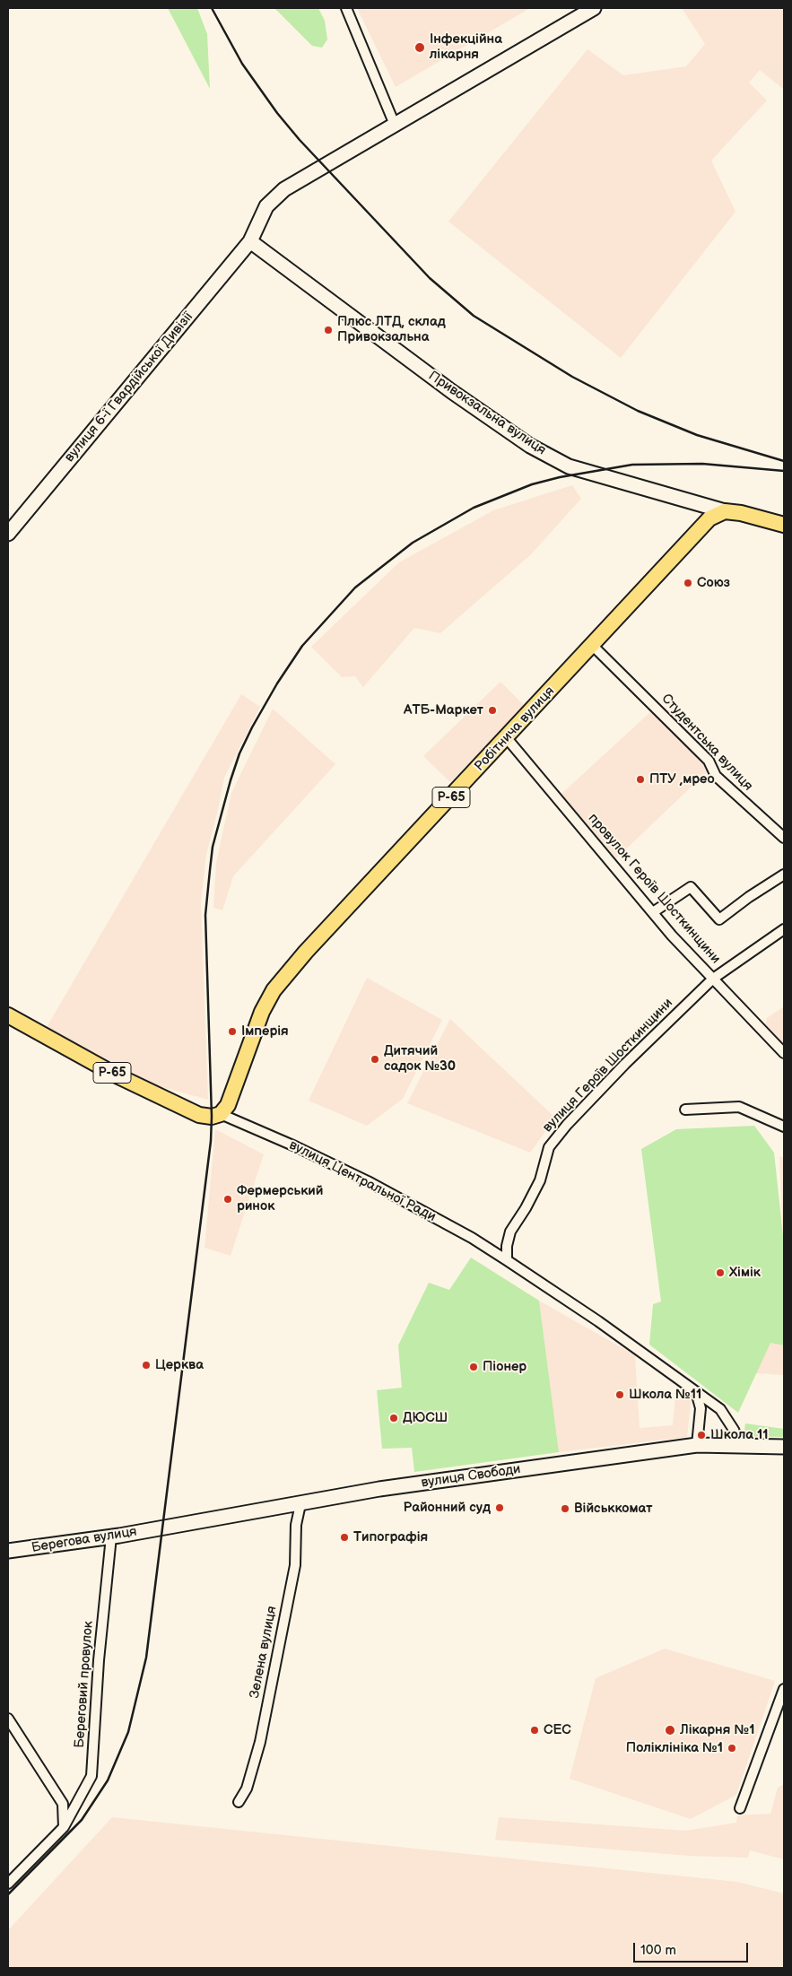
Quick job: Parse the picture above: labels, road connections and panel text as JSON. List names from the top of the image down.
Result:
{
  "streets": {
    "main road": [
      "вулиця 6-ї Гвардійської Дивізії",
      "Привокзальна вулиця",
      "Робітнича вулиця",
      "Р-65",
      "вулиця Центральної Ради",
      "вулиця Свободи",
      "Берегова вулиця"
    ],
    "street": [
      "Студентська вулиця",
      "провулок Героїв Шосткинщини",
      "вулиця Героїв Шосткинщини",
      "Зелена вулиця",
      "Береговий провулок"
    ]
  },
  "crossings": [
    ["вулиця 6-ї Гвардійської Дивізії", "Привокзальна вулиця"],
    ["Привокзальна вулиця", "Робітнича вулиця"],
    ["Робітнича вулиця", "Студентська вулиця"],
    ["Робітнича вулиця", "провулок Героїв Шосткинщини"],
    ["Робітнича вулиця", "вулиця Центральної Ради"],
    ["провулок Героїв Шосткинщини", "вулиця Героїв Шосткинщини"],
    ["вулиця Героїв Шосткинщини", "вулиця Центральної Ради"],
    ["вулиця Центральної Ради", "вулиця Свободи"],
    ["вулиця Свободи", "Берегова вулиця"],
    ["вулиця Свободи", "Зелена вулиця"],
    ["Берегова вулиця", "Береговий провулок"]
  ],
  "places": [
    "Інфекційна лікарня",
    "Плюс ЛТД, склад Привокзальна",
    "Союз",
    "АТБ-Маркет",
    "ПТУ ,мрео",
    "Імперія",
    "Дитячий садок №30",
    "Фермерський ринок",
    "Хімік",
    "Церква",
    "Піонер",
    "Школа №11",
    "ДЮСШ",
    "Школа 11",
    "Районний суд",
    "Військкомат",
    "Типографія",
    "СЕС",
    "Лікарня №1",
    "Поліклініка №1"
  ],
  "scale_bar": "100 m"
}
